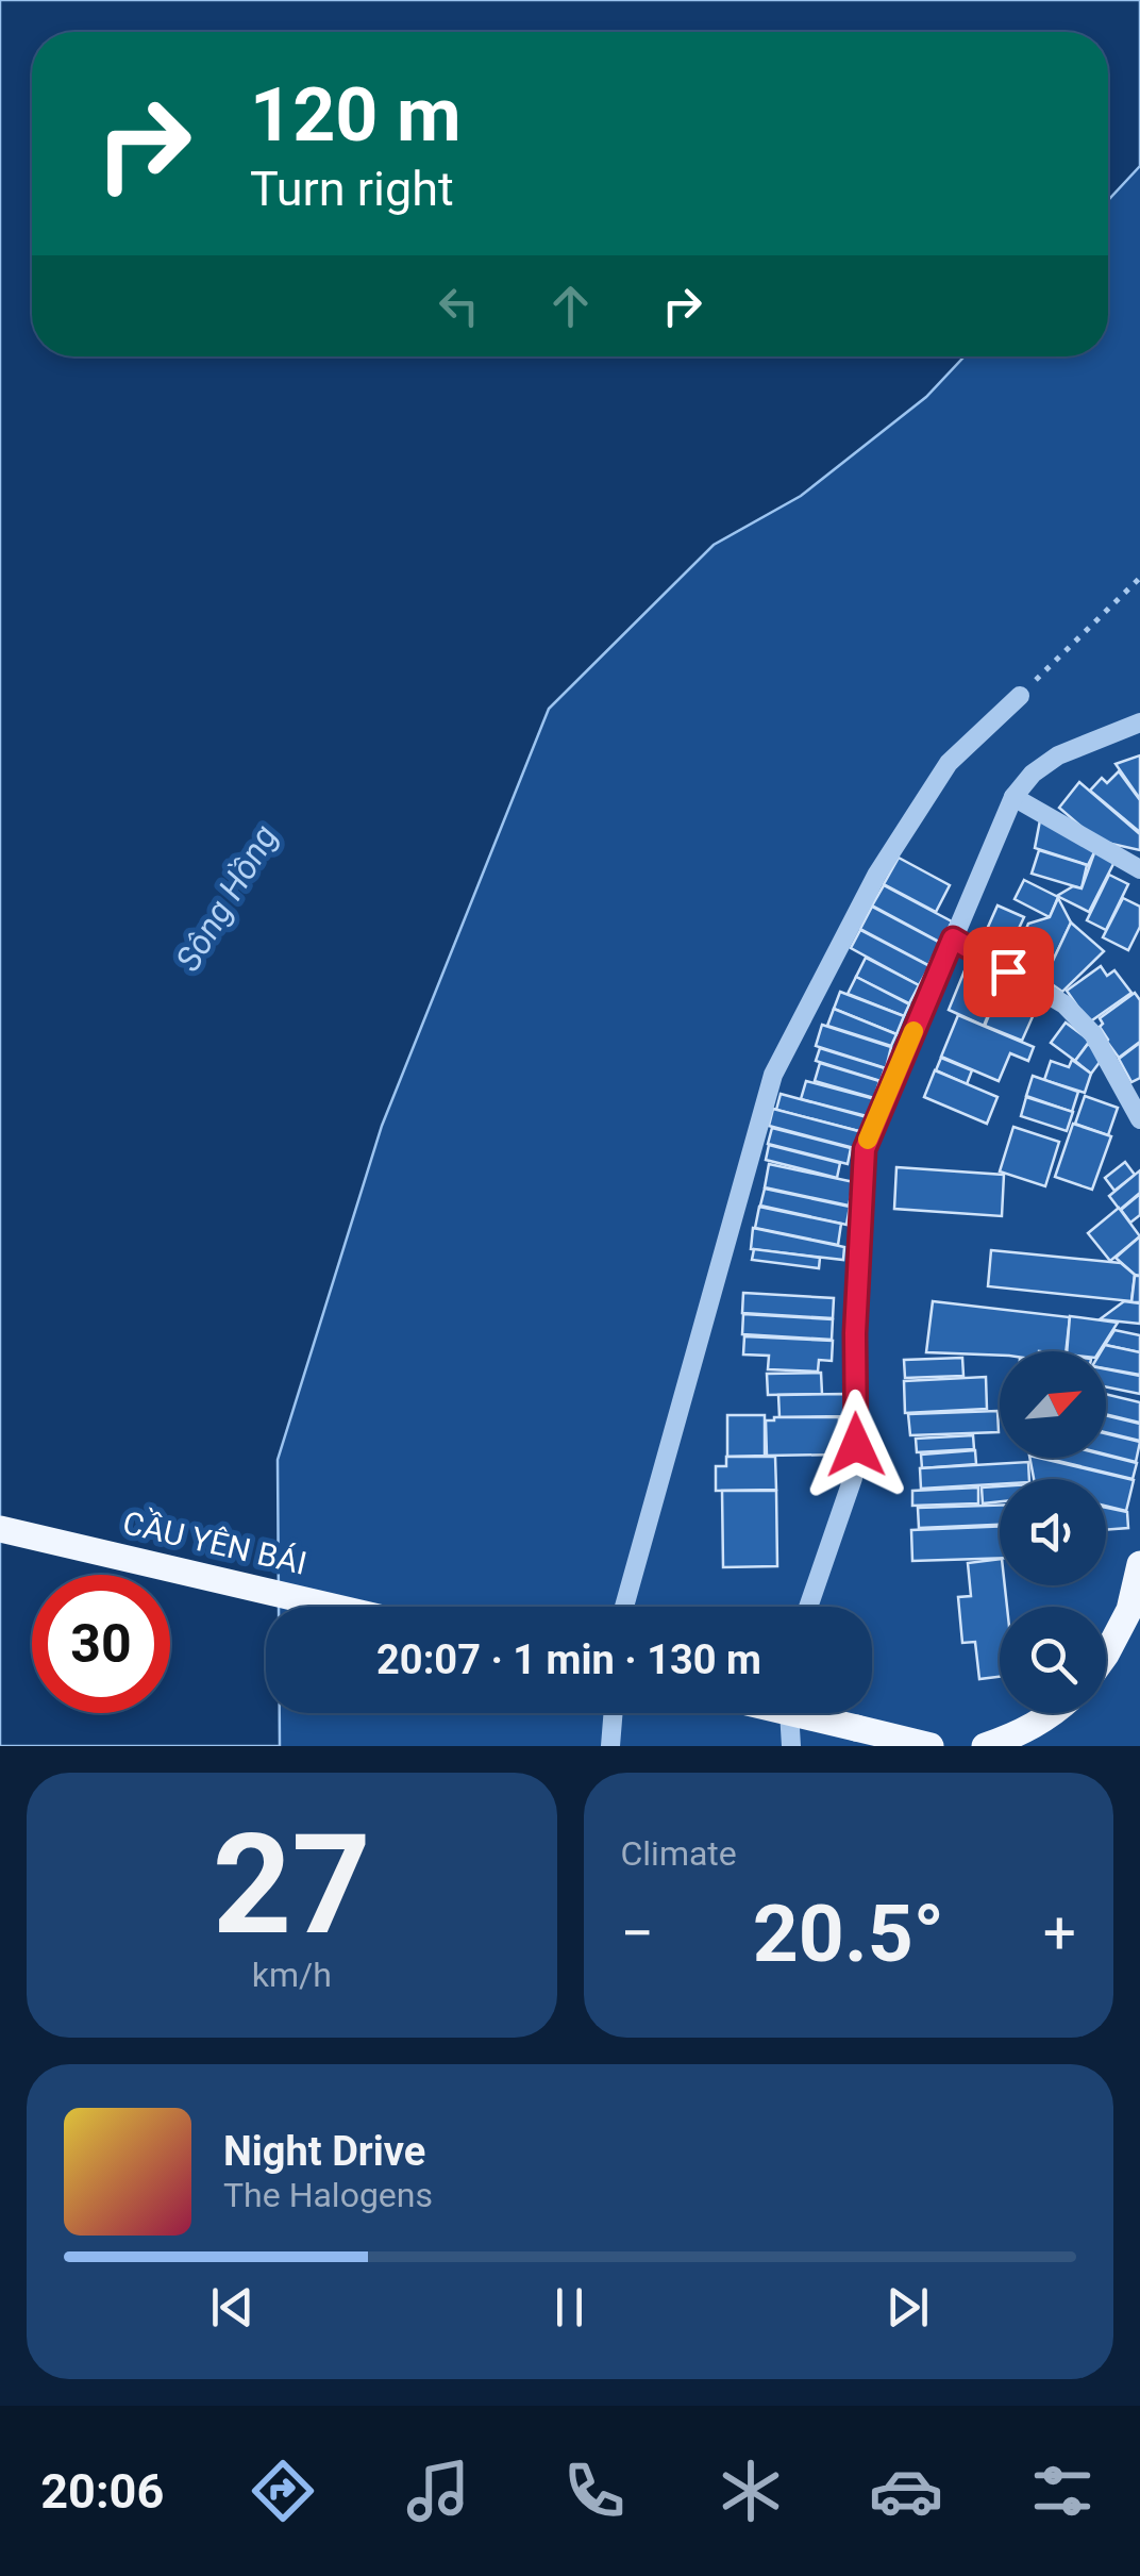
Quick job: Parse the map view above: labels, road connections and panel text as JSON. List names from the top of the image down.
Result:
{
  "streets": {
    "main road": ["CẦU YÊN BÁI"]
  },
  "water": ["Sông Hồng"],
  "north": "top right",
  "page": {
    "turn": ["120 m", "Turn right"],
    "limit": "30",
    "trip": "20:07 · 1 min · 130 m",
    "tile": [
      ["27", "km/h"],
      "Climate"
    ],
    "heat": ["−", "20.5°", "+"],
    "song": ["Night Drive", "The Halogens"],
    "tabs": "20:06"
  }
}
